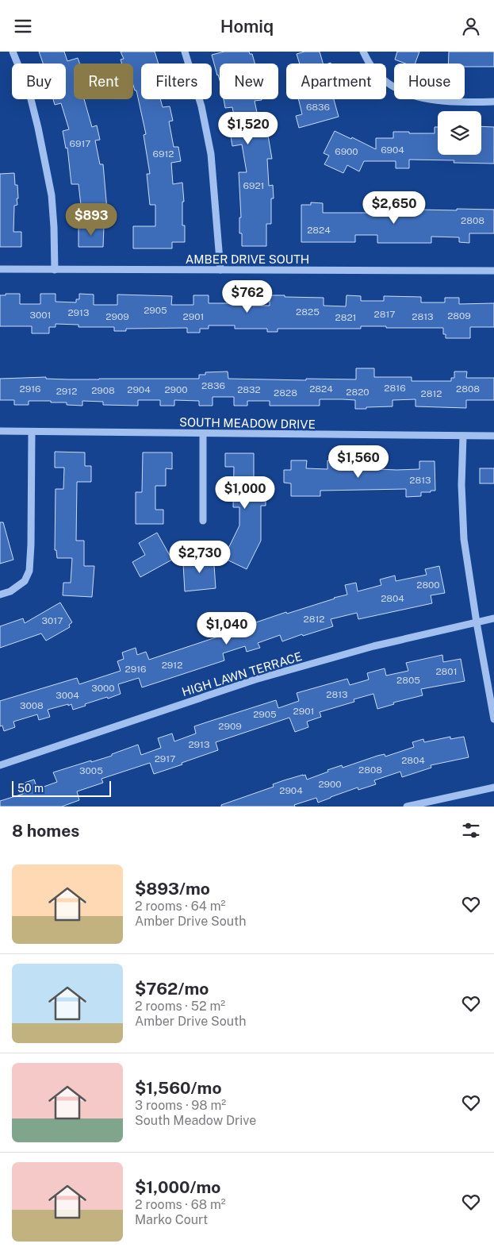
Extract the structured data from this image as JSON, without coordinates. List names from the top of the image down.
{
  "streets": {
    "street": ["AMBER DRIVE SOUTH", "SOUTH MEADOW DRIVE", "HIGH LAWN TERRACE"]
  },
  "house_numbers": [
    "6836",
    "6917",
    "6904",
    "6900",
    "6912",
    "6921",
    "2808",
    "2824",
    "2905",
    "2825",
    "2913",
    "2817",
    "3001",
    "2809",
    "2909",
    "2901",
    "2813",
    "2821",
    "2836",
    "2816",
    "2916",
    "2824",
    "2808",
    "2904",
    "2900",
    "2832",
    "2908",
    "2912",
    "2820",
    "2828",
    "2812",
    "2813",
    "2800",
    "2804",
    "2812",
    "3017",
    "2912",
    "2916",
    "2801",
    "2805",
    "3000",
    "2813",
    "3004",
    "3008",
    "2901",
    "2905",
    "2909",
    "2913",
    "2917",
    "2804",
    "2808",
    "3005",
    "2900",
    "2904"
  ],
  "scale_bar": "50 m",
  "page": {
    "header": "Homiq",
    "chip": [
      "Buy",
      "Rent",
      "Filters",
      "New",
      "Apartment",
      "House"
    ],
    "price": [
      "$1,520",
      "$2,650",
      "$893",
      "$762",
      "$1,560",
      "$1,000",
      "$2,730",
      "$1,040"
    ],
    "scale": "50 m",
    "heading": "8 homes",
    "list": [
      {
        "name": "$893/mo",
        "note": "2 rooms · 64 m² · Amber Drive South"
      },
      {
        "name": "$762/mo",
        "note": "2 rooms · 52 m² · Amber Drive South"
      },
      {
        "name": "$1,560/mo",
        "note": "3 rooms · 98 m² · South Meadow Drive"
      },
      {
        "name": "$1,000/mo",
        "note": "2 rooms · 68 m² · Marko Court"
      }
    ]
  }
}
